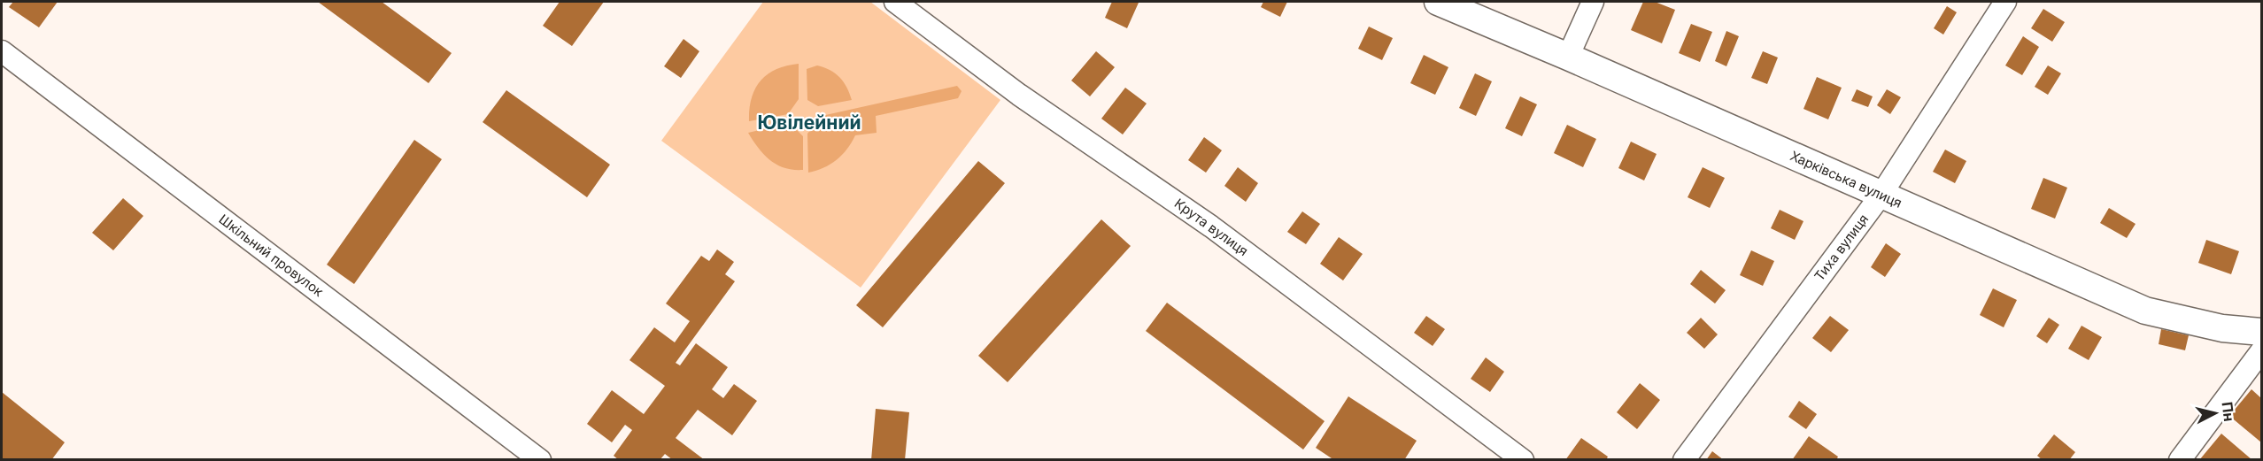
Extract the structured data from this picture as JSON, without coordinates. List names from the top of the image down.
{
  "streets": {
    "main road": ["Харківська вулиця"],
    "street": ["Крута вулиця", "Тиха вулиця", "Шкільний провулок"]
  },
  "crossings": [
    ["Харківська вулиця", "Тиха вулиця"]
  ],
  "districts": ["Ювілейний"],
  "north": "right"
}
